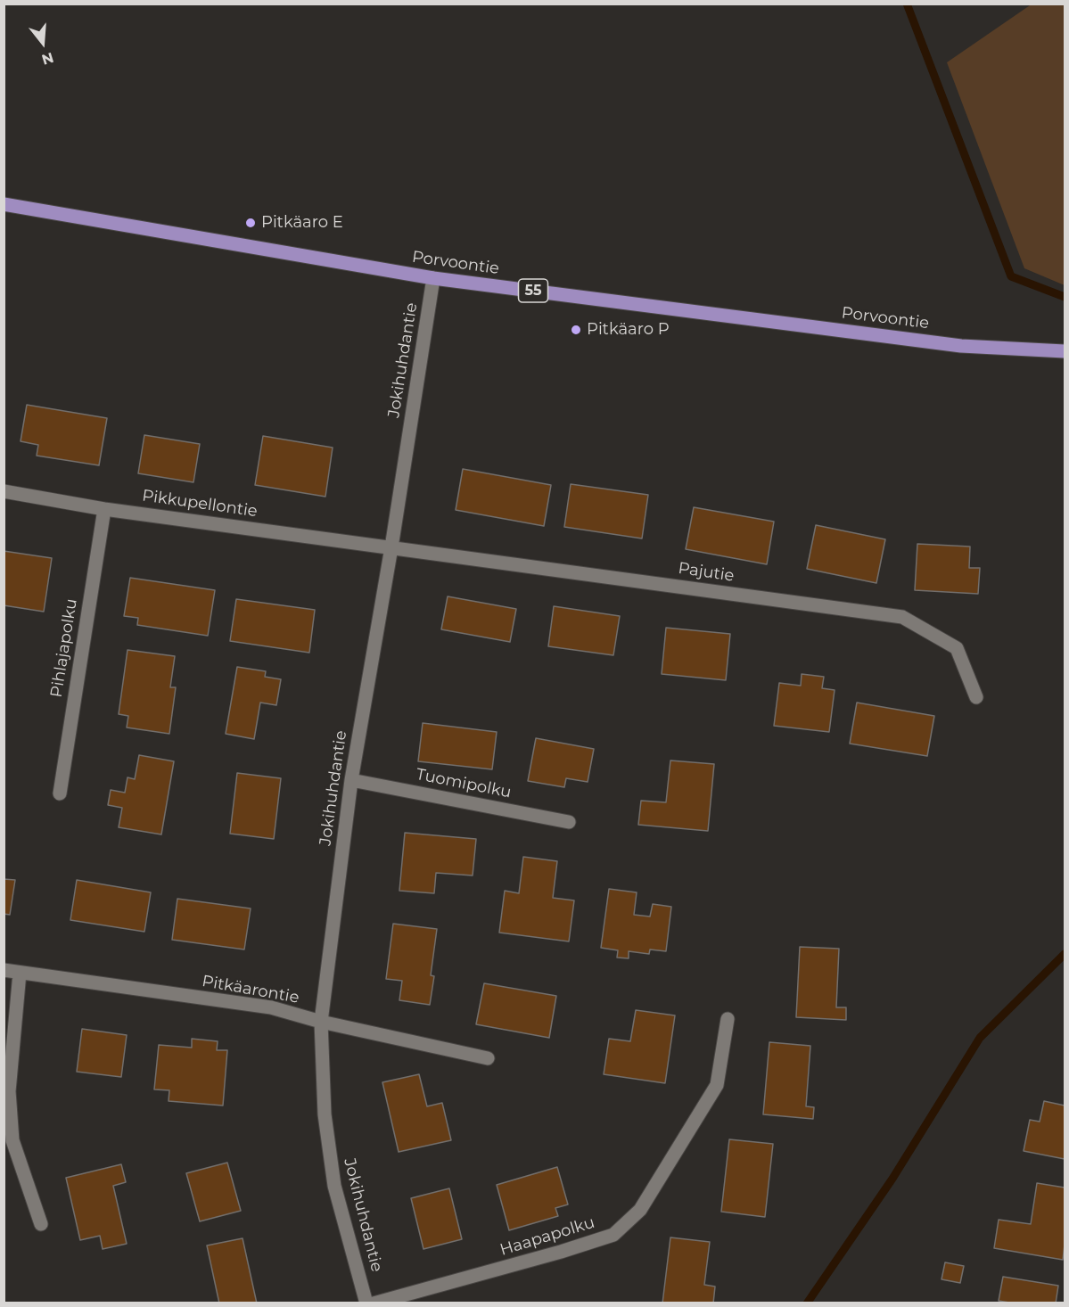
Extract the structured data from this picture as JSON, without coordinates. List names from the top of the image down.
{
  "streets": {
    "main road": ["Porvoontie", "55"],
    "street": [
      "Jokihuhdantie",
      "Pikkupellontie",
      "Pajutie",
      "Pihlajapolku",
      "Tuomipolku",
      "Pitkäarontie",
      "Haapapolku"
    ]
  },
  "crossings": [
    ["Porvoontie", "Jokihuhdantie"],
    ["Jokihuhdantie", "Pikkupellontie"],
    ["Jokihuhdantie", "Pajutie"],
    ["Jokihuhdantie", "Tuomipolku"],
    ["Jokihuhdantie", "Pitkäarontie"],
    ["Pikkupellontie", "Pajutie"],
    ["Pikkupellontie", "Pihlajapolku"]
  ],
  "places": ["Pitkäaro E", "Pitkäaro P"],
  "north": "bottom"
}
